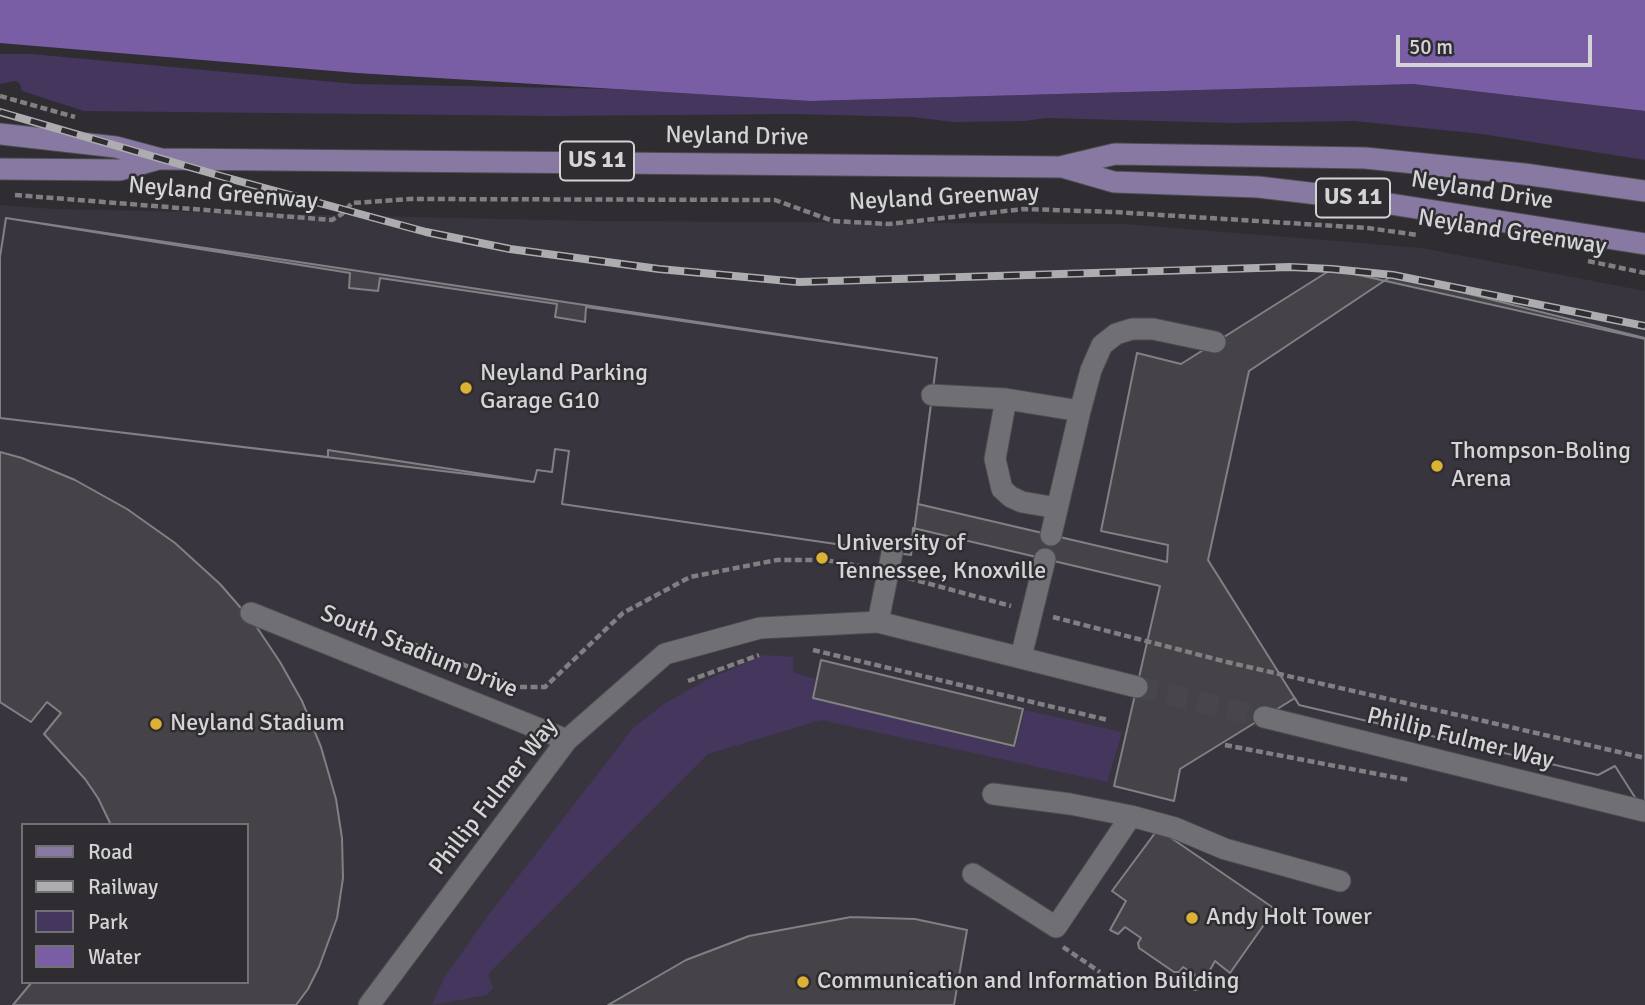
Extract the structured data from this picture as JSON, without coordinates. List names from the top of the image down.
{
  "streets": {
    "main road": ["Neyland Drive", "US 11"],
    "street": ["South Stadium Drive", "Phillip Fulmer Way"],
    "path": ["Neyland Greenway"]
  },
  "crossings": [
    ["South Stadium Drive", "Phillip Fulmer Way"]
  ],
  "places": [
    "Neyland Parking Garage G10",
    "Thompson-Boling Arena",
    "University of Tennessee, Knoxville",
    "Neyland Stadium",
    "Andy Holt Tower",
    "Communication and Information Building"
  ],
  "legend": [
    "Road",
    "Railway",
    "Park",
    "Water"
  ],
  "scale_bar": "50 m"
}
